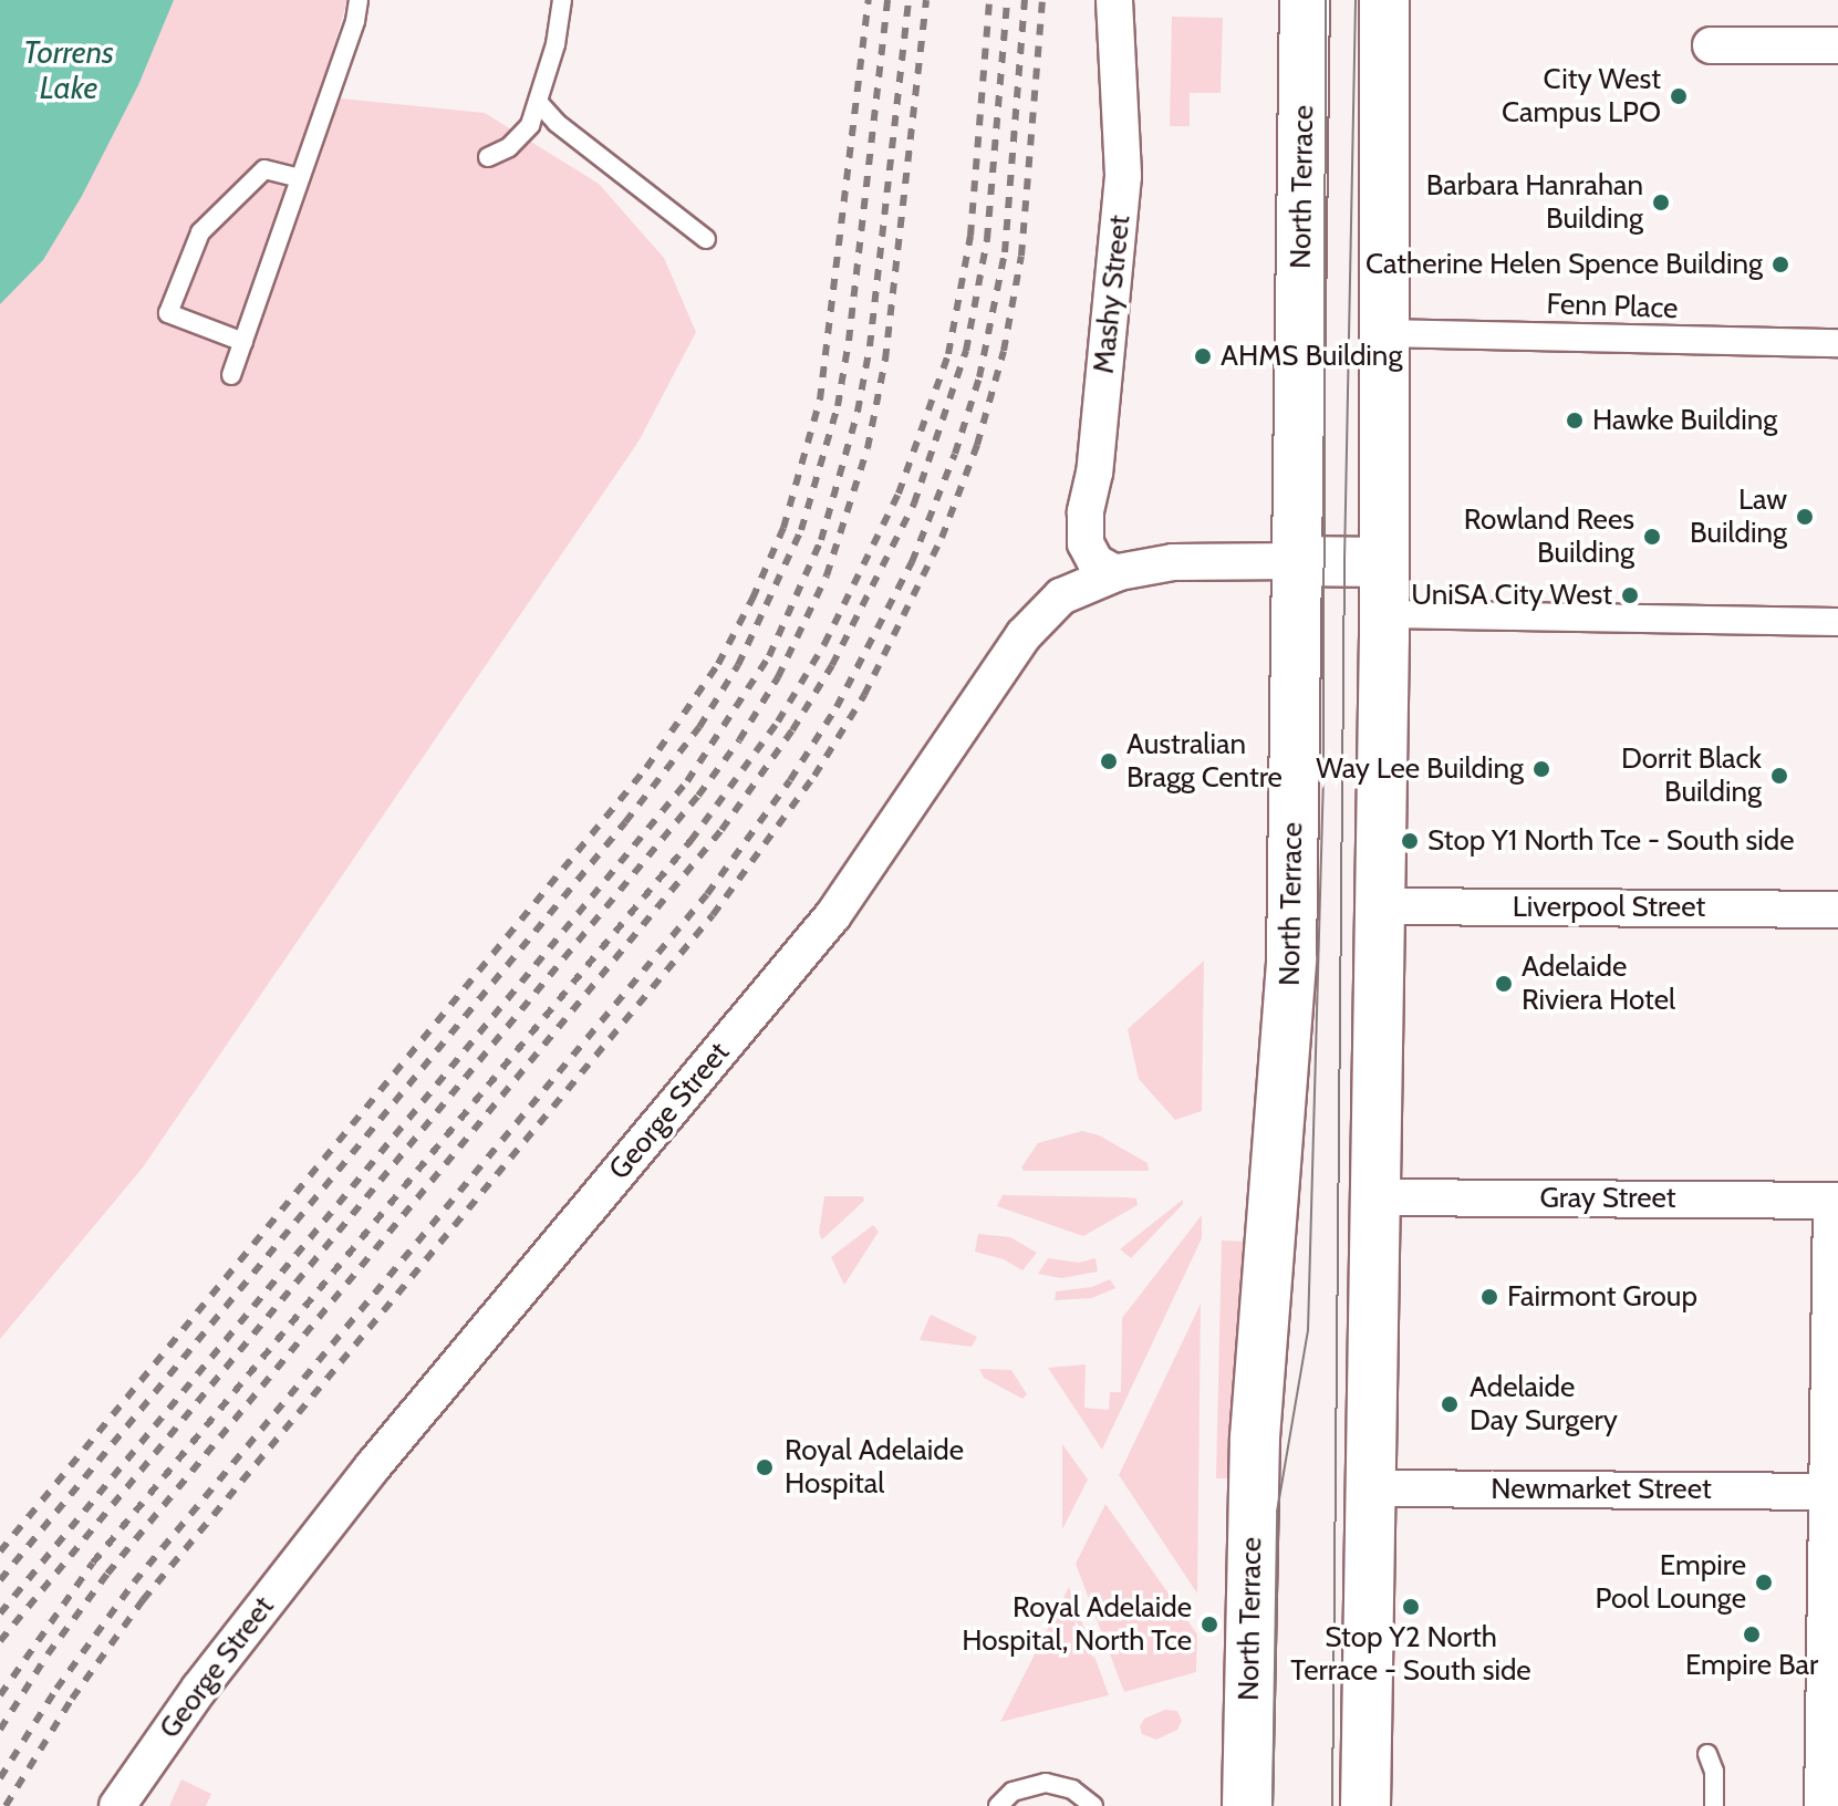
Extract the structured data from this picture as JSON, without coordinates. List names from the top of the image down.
{
  "streets": {
    "main road": ["North Terrace"],
    "street": [
      "Mashy Street",
      "Fenn Place",
      "Liverpool Street",
      "George Street",
      "Gray Street",
      "Newmarket Street"
    ]
  },
  "crossings": [
    ["North Terrace", "George Street"],
    ["Mashy Street", "George Street"]
  ],
  "water": ["Torrens Lake"],
  "places": [
    "City West Campus LPO",
    "Barbara Hanrahan Building",
    "Catherine Helen Spence Building",
    "AHMS Building",
    "Hawke Building",
    "Law Building",
    "Rowland Rees Building",
    "UniSA City West",
    "Australian Bragg Centre",
    "Way Lee Building",
    "Dorrit Black Building",
    "Stop Y1 North Tce - South side",
    "Adelaide Riviera Hotel",
    "Fairmont Group",
    "Adelaide Day Surgery",
    "Royal Adelaide Hospital",
    "Empire Pool Lounge",
    "Stop Y2 North Terrace - South side",
    "Royal Adelaide Hospital, North Tce",
    "Empire Bar"
  ]
}
